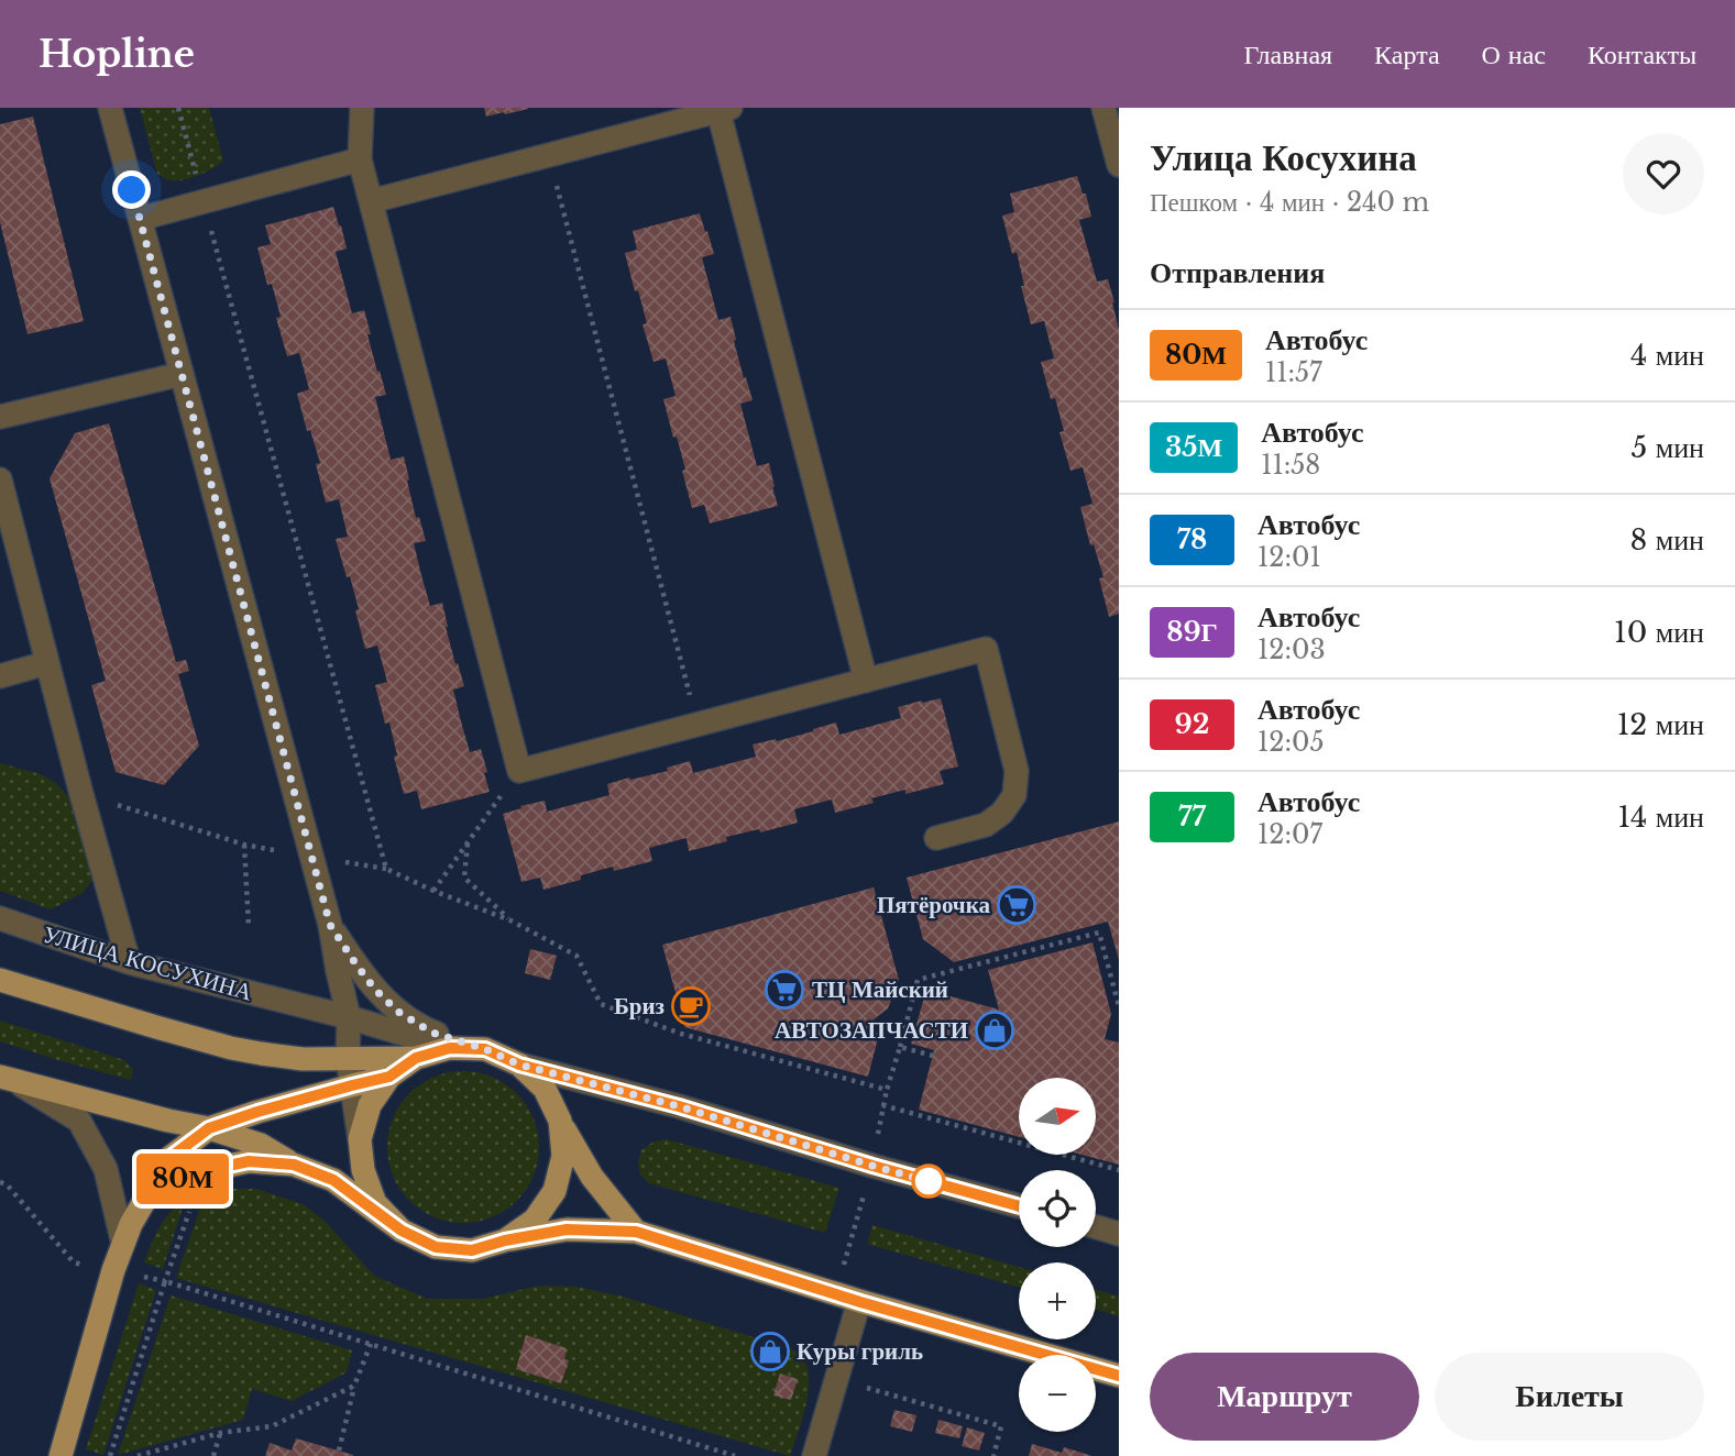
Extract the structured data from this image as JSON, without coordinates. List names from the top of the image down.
{
  "streets": {
    "street": ["УЛИЦА КОСУХИНА"]
  },
  "places": {
    "supermarket": ["Пятёрочка", "ТЦ Майский"],
    "cafe": ["Бриз"],
    "shop": ["АВТОЗАПЧАСТИ", "Куры гриль"]
  },
  "lines": ["bus line 80М"],
  "north": "right",
  "page": {
    "header": "Hopline",
    "nav": [
      "Главная",
      "Карта",
      "О нас",
      "Контакты"
    ],
    "on_map": "80М",
    "heading": [
      ["Улица Косухина", "Пешком · 4 мин · 240 m"],
      "Отправления"
    ],
    "list": [
      {
        "mark": "80М",
        "name": "Автобус",
        "note": "11:57",
        "value": "4 мин"
      },
      {
        "mark": "35М",
        "name": "Автобус",
        "note": "11:58",
        "value": "5 мин"
      },
      {
        "mark": "78",
        "name": "Автобус",
        "note": "12:01",
        "value": "8 мин"
      },
      {
        "mark": "89Г",
        "name": "Автобус",
        "note": "12:03",
        "value": "10 мин"
      },
      {
        "mark": "92",
        "name": "Автобус",
        "note": "12:05",
        "value": "12 мин"
      },
      {
        "mark": "77",
        "name": "Автобус",
        "note": "12:07",
        "value": "14 мин"
      }
    ],
    "map_buttons": ["+", "−"],
    "buttons": ["Маршрут", "Билеты"]
  }
}
